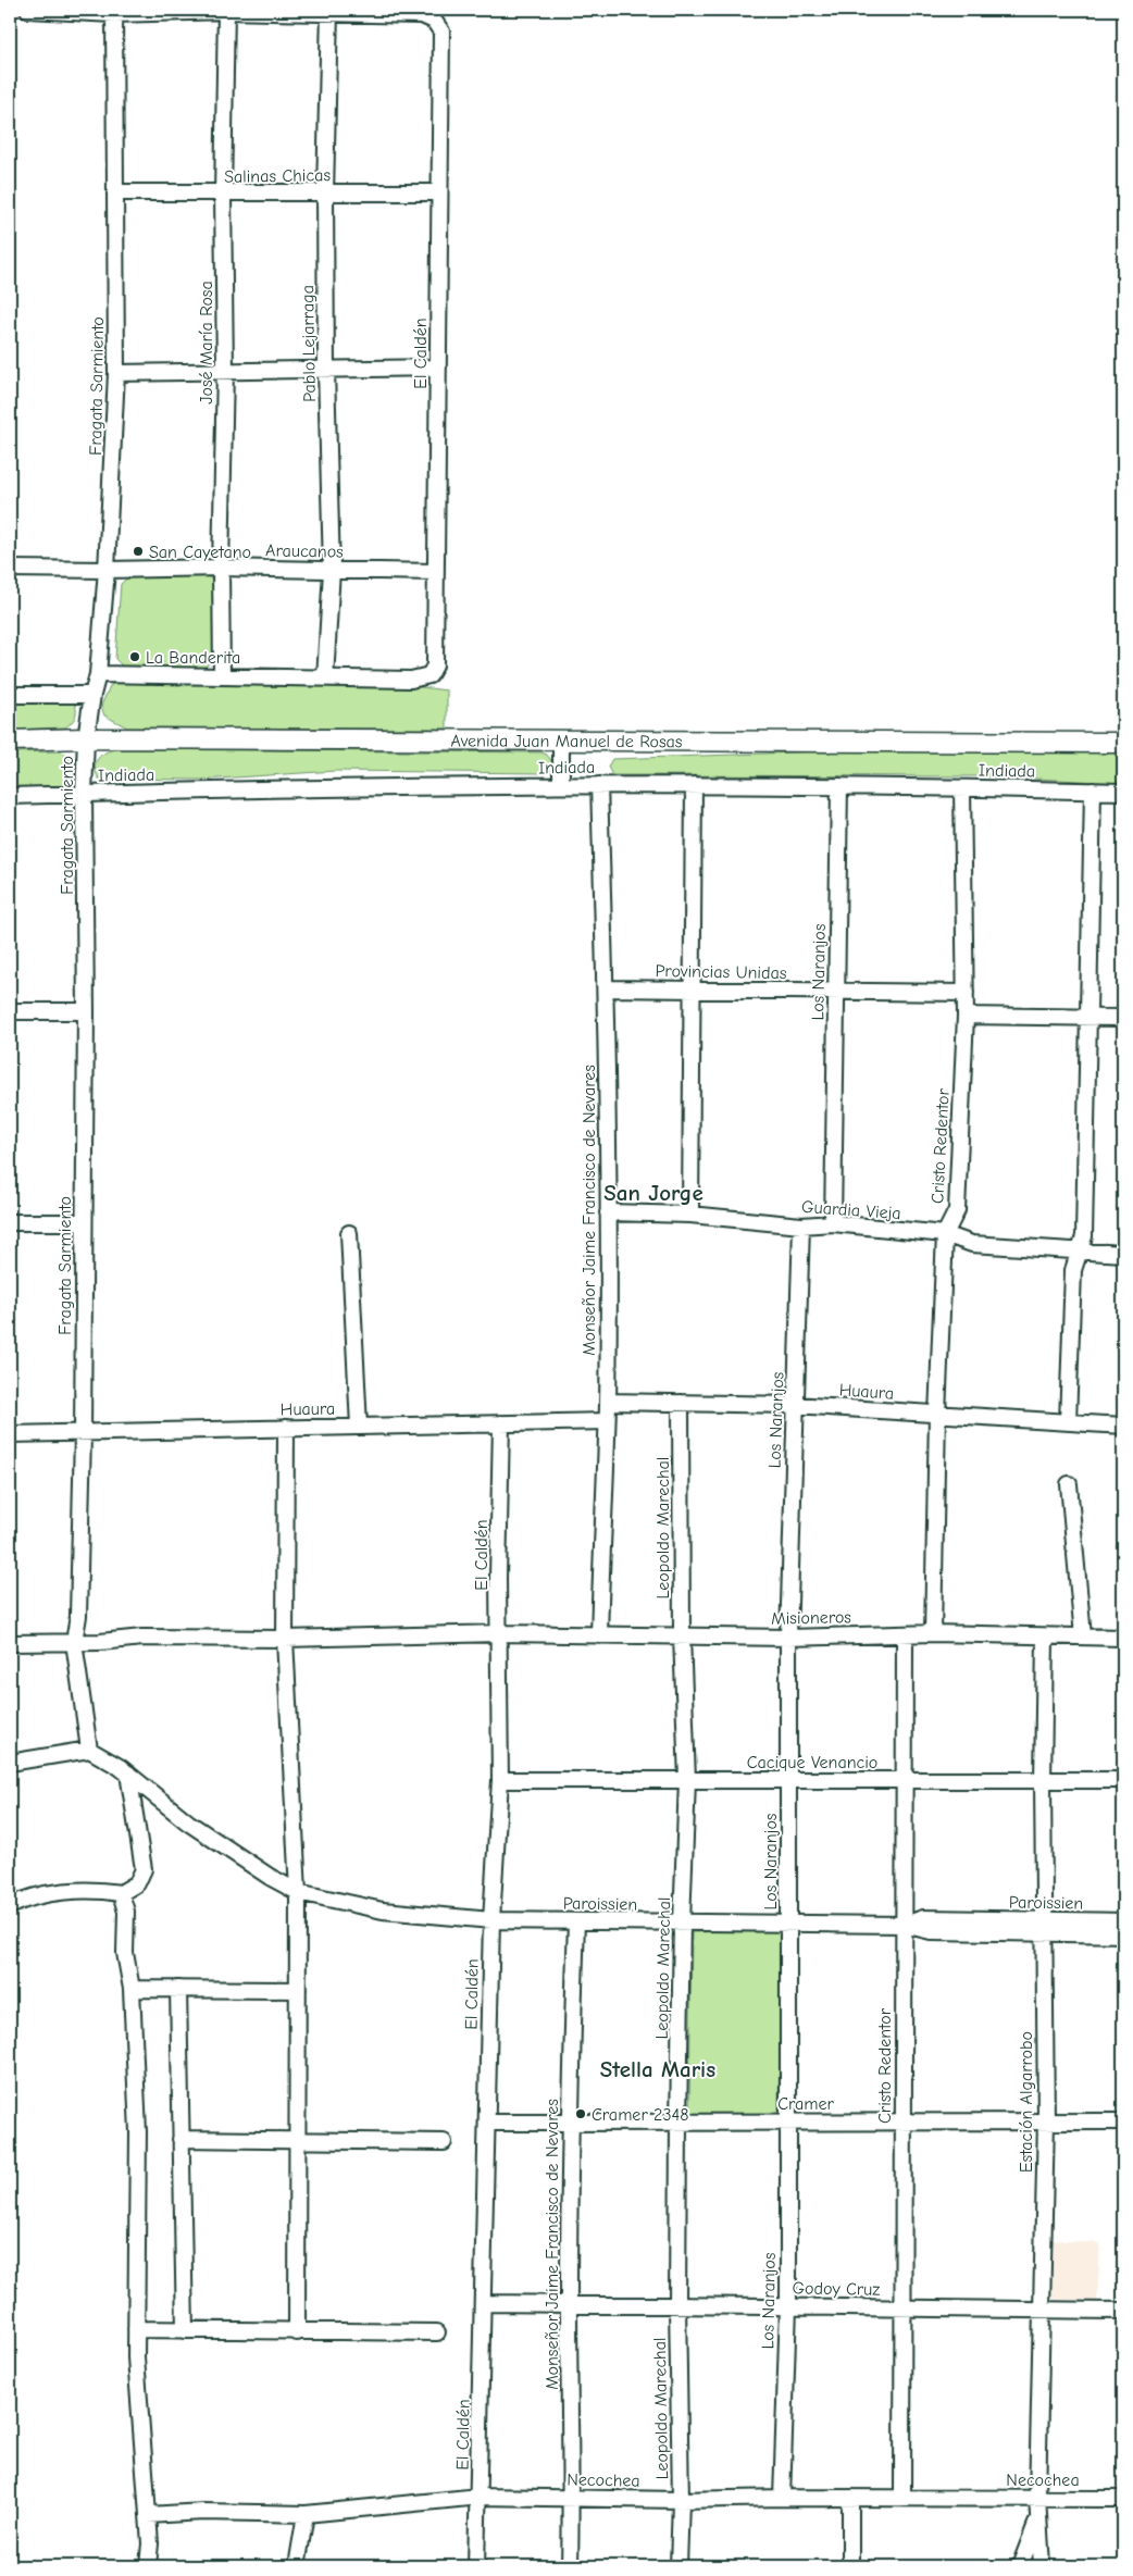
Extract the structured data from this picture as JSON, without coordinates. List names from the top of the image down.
{
  "streets": {
    "main road": ["Avenida Juan Manuel de Rosas"],
    "street": [
      "Salinas Chicas",
      "José María Rosa",
      "Pablo Lejarraga",
      "El Caldén",
      "Fragata Sarmiento",
      "Araucanos",
      "Indiada",
      "Provincias Unidas",
      "Los Naranjos",
      "Cristo Redentor",
      "Guardia Vieja",
      "Monseñor Jaime Francisco de Nevares",
      "Huaura",
      "Leopoldo Marechal",
      "Misioneros",
      "Cacique Venancio",
      "Paroissien",
      "Estación Algarrobo",
      "Cramer",
      "Godoy Cruz",
      "Necochea"
    ]
  },
  "crossings": [
    ["Salinas Chicas", "José María Rosa"],
    ["Salinas Chicas", "Pablo Lejarraga"],
    ["Salinas Chicas", "El Caldén"],
    ["Salinas Chicas", "Fragata Sarmiento"],
    ["José María Rosa", "Araucanos"],
    ["Pablo Lejarraga", "El Caldén"],
    ["Pablo Lejarraga", "Araucanos"],
    ["El Caldén", "Araucanos"],
    ["El Caldén", "Huaura"],
    ["El Caldén", "Misioneros"],
    ["El Caldén", "Cacique Venancio"],
    ["El Caldén", "Paroissien"],
    ["El Caldén", "Cramer"],
    ["El Caldén", "Godoy Cruz"],
    ["El Caldén", "Necochea"],
    ["Fragata Sarmiento", "Araucanos"],
    ["Fragata Sarmiento", "Avenida Juan Manuel de Rosas"],
    ["Fragata Sarmiento", "Indiada"],
    ["Fragata Sarmiento", "Huaura"],
    ["Fragata Sarmiento", "Misioneros"],
    ["Fragata Sarmiento", "Paroissien"],
    ["Indiada", "Los Naranjos"],
    ["Indiada", "Cristo Redentor"],
    ["Indiada", "Monseñor Jaime Francisco de Nevares"],
    ["Provincias Unidas", "Los Naranjos"],
    ["Provincias Unidas", "Cristo Redentor"],
    ["Provincias Unidas", "Monseñor Jaime Francisco de Nevares"],
    ["Los Naranjos", "Guardia Vieja"],
    ["Los Naranjos", "Huaura"],
    ["Los Naranjos", "Misioneros"],
    ["Los Naranjos", "Cacique Venancio"],
    ["Los Naranjos", "Paroissien"],
    ["Los Naranjos", "Cramer"],
    ["Los Naranjos", "Godoy Cruz"],
    ["Los Naranjos", "Necochea"],
    ["Cristo Redentor", "Guardia Vieja"],
    ["Cristo Redentor", "Huaura"],
    ["Cristo Redentor", "Misioneros"],
    ["Cristo Redentor", "Cacique Venancio"],
    ["Cristo Redentor", "Paroissien"],
    ["Cristo Redentor", "Cramer"],
    ["Cristo Redentor", "Godoy Cruz"],
    ["Cristo Redentor", "Necochea"],
    ["Guardia Vieja", "Monseñor Jaime Francisco de Nevares"],
    ["Monseñor Jaime Francisco de Nevares", "Huaura"],
    ["Monseñor Jaime Francisco de Nevares", "Misioneros"],
    ["Monseñor Jaime Francisco de Nevares", "Paroissien"],
    ["Monseñor Jaime Francisco de Nevares", "Cramer"],
    ["Monseñor Jaime Francisco de Nevares", "Godoy Cruz"],
    ["Monseñor Jaime Francisco de Nevares", "Necochea"],
    ["Huaura", "Leopoldo Marechal"],
    ["Leopoldo Marechal", "Misioneros"],
    ["Leopoldo Marechal", "Cacique Venancio"],
    ["Leopoldo Marechal", "Paroissien"],
    ["Leopoldo Marechal", "Cramer"],
    ["Leopoldo Marechal", "Godoy Cruz"],
    ["Leopoldo Marechal", "Necochea"],
    ["Misioneros", "Estación Algarrobo"],
    ["Cacique Venancio", "Estación Algarrobo"],
    ["Paroissien", "Estación Algarrobo"],
    ["Estación Algarrobo", "Cramer"],
    ["Estación Algarrobo", "Godoy Cruz"],
    ["Estación Algarrobo", "Necochea"]
  ],
  "districts": ["San Jorge", "Stella Maris"],
  "places": ["San Cayetano", "La Banderita", "Cramer 2348"]
}
